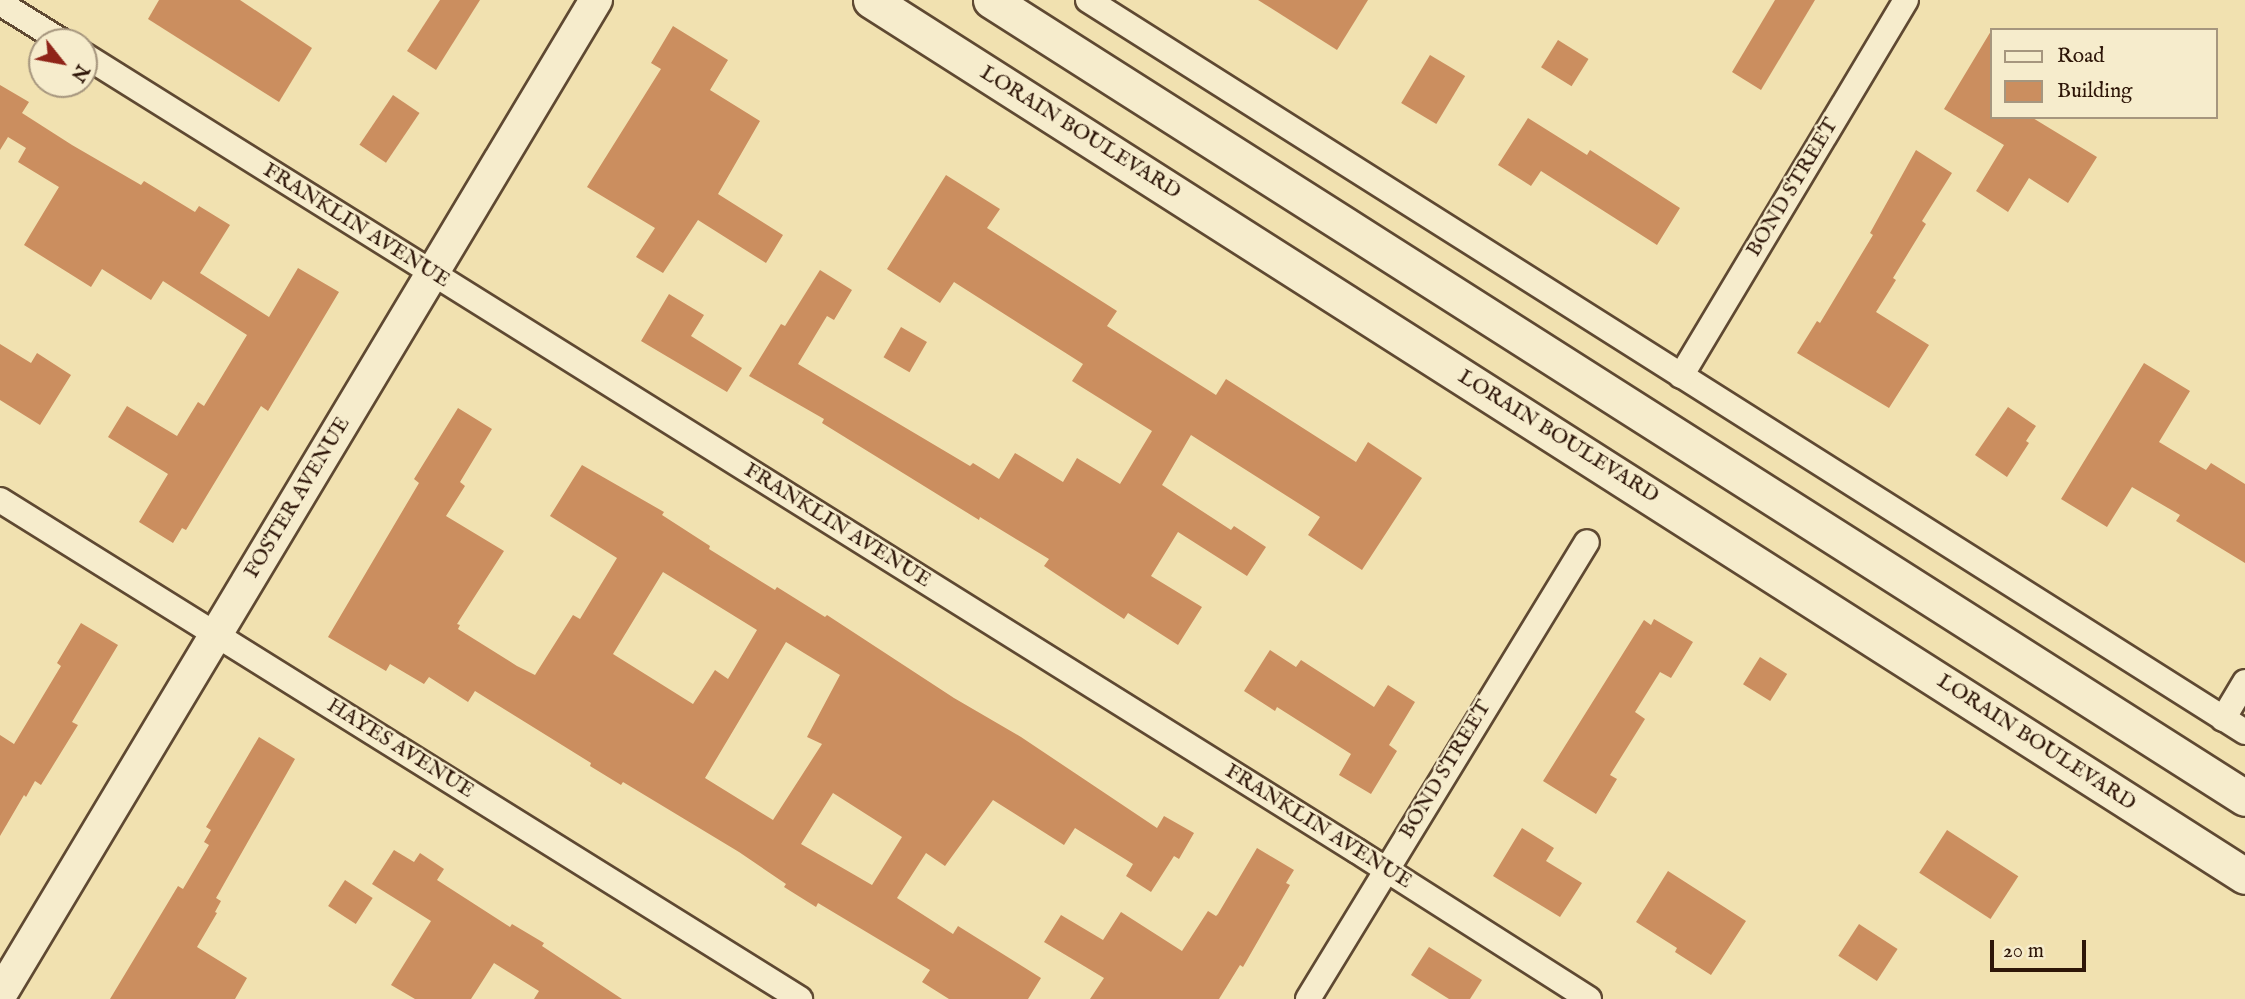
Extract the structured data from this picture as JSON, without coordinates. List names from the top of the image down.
{
  "streets": {
    "main road": ["LORAIN BOULEVARD"],
    "street": [
      "BOND STREET",
      "FRANKLIN AVENUE",
      "FOSTER AVENUE",
      "HAYES AVENUE"
    ]
  },
  "crossings": [
    ["BOND STREET", "FRANKLIN AVENUE"],
    ["FRANKLIN AVENUE", "FOSTER AVENUE"],
    ["FOSTER AVENUE", "HAYES AVENUE"]
  ],
  "legend": ["Road", "Building"],
  "scale_bar": "20 m",
  "north": "bottom right"
}
